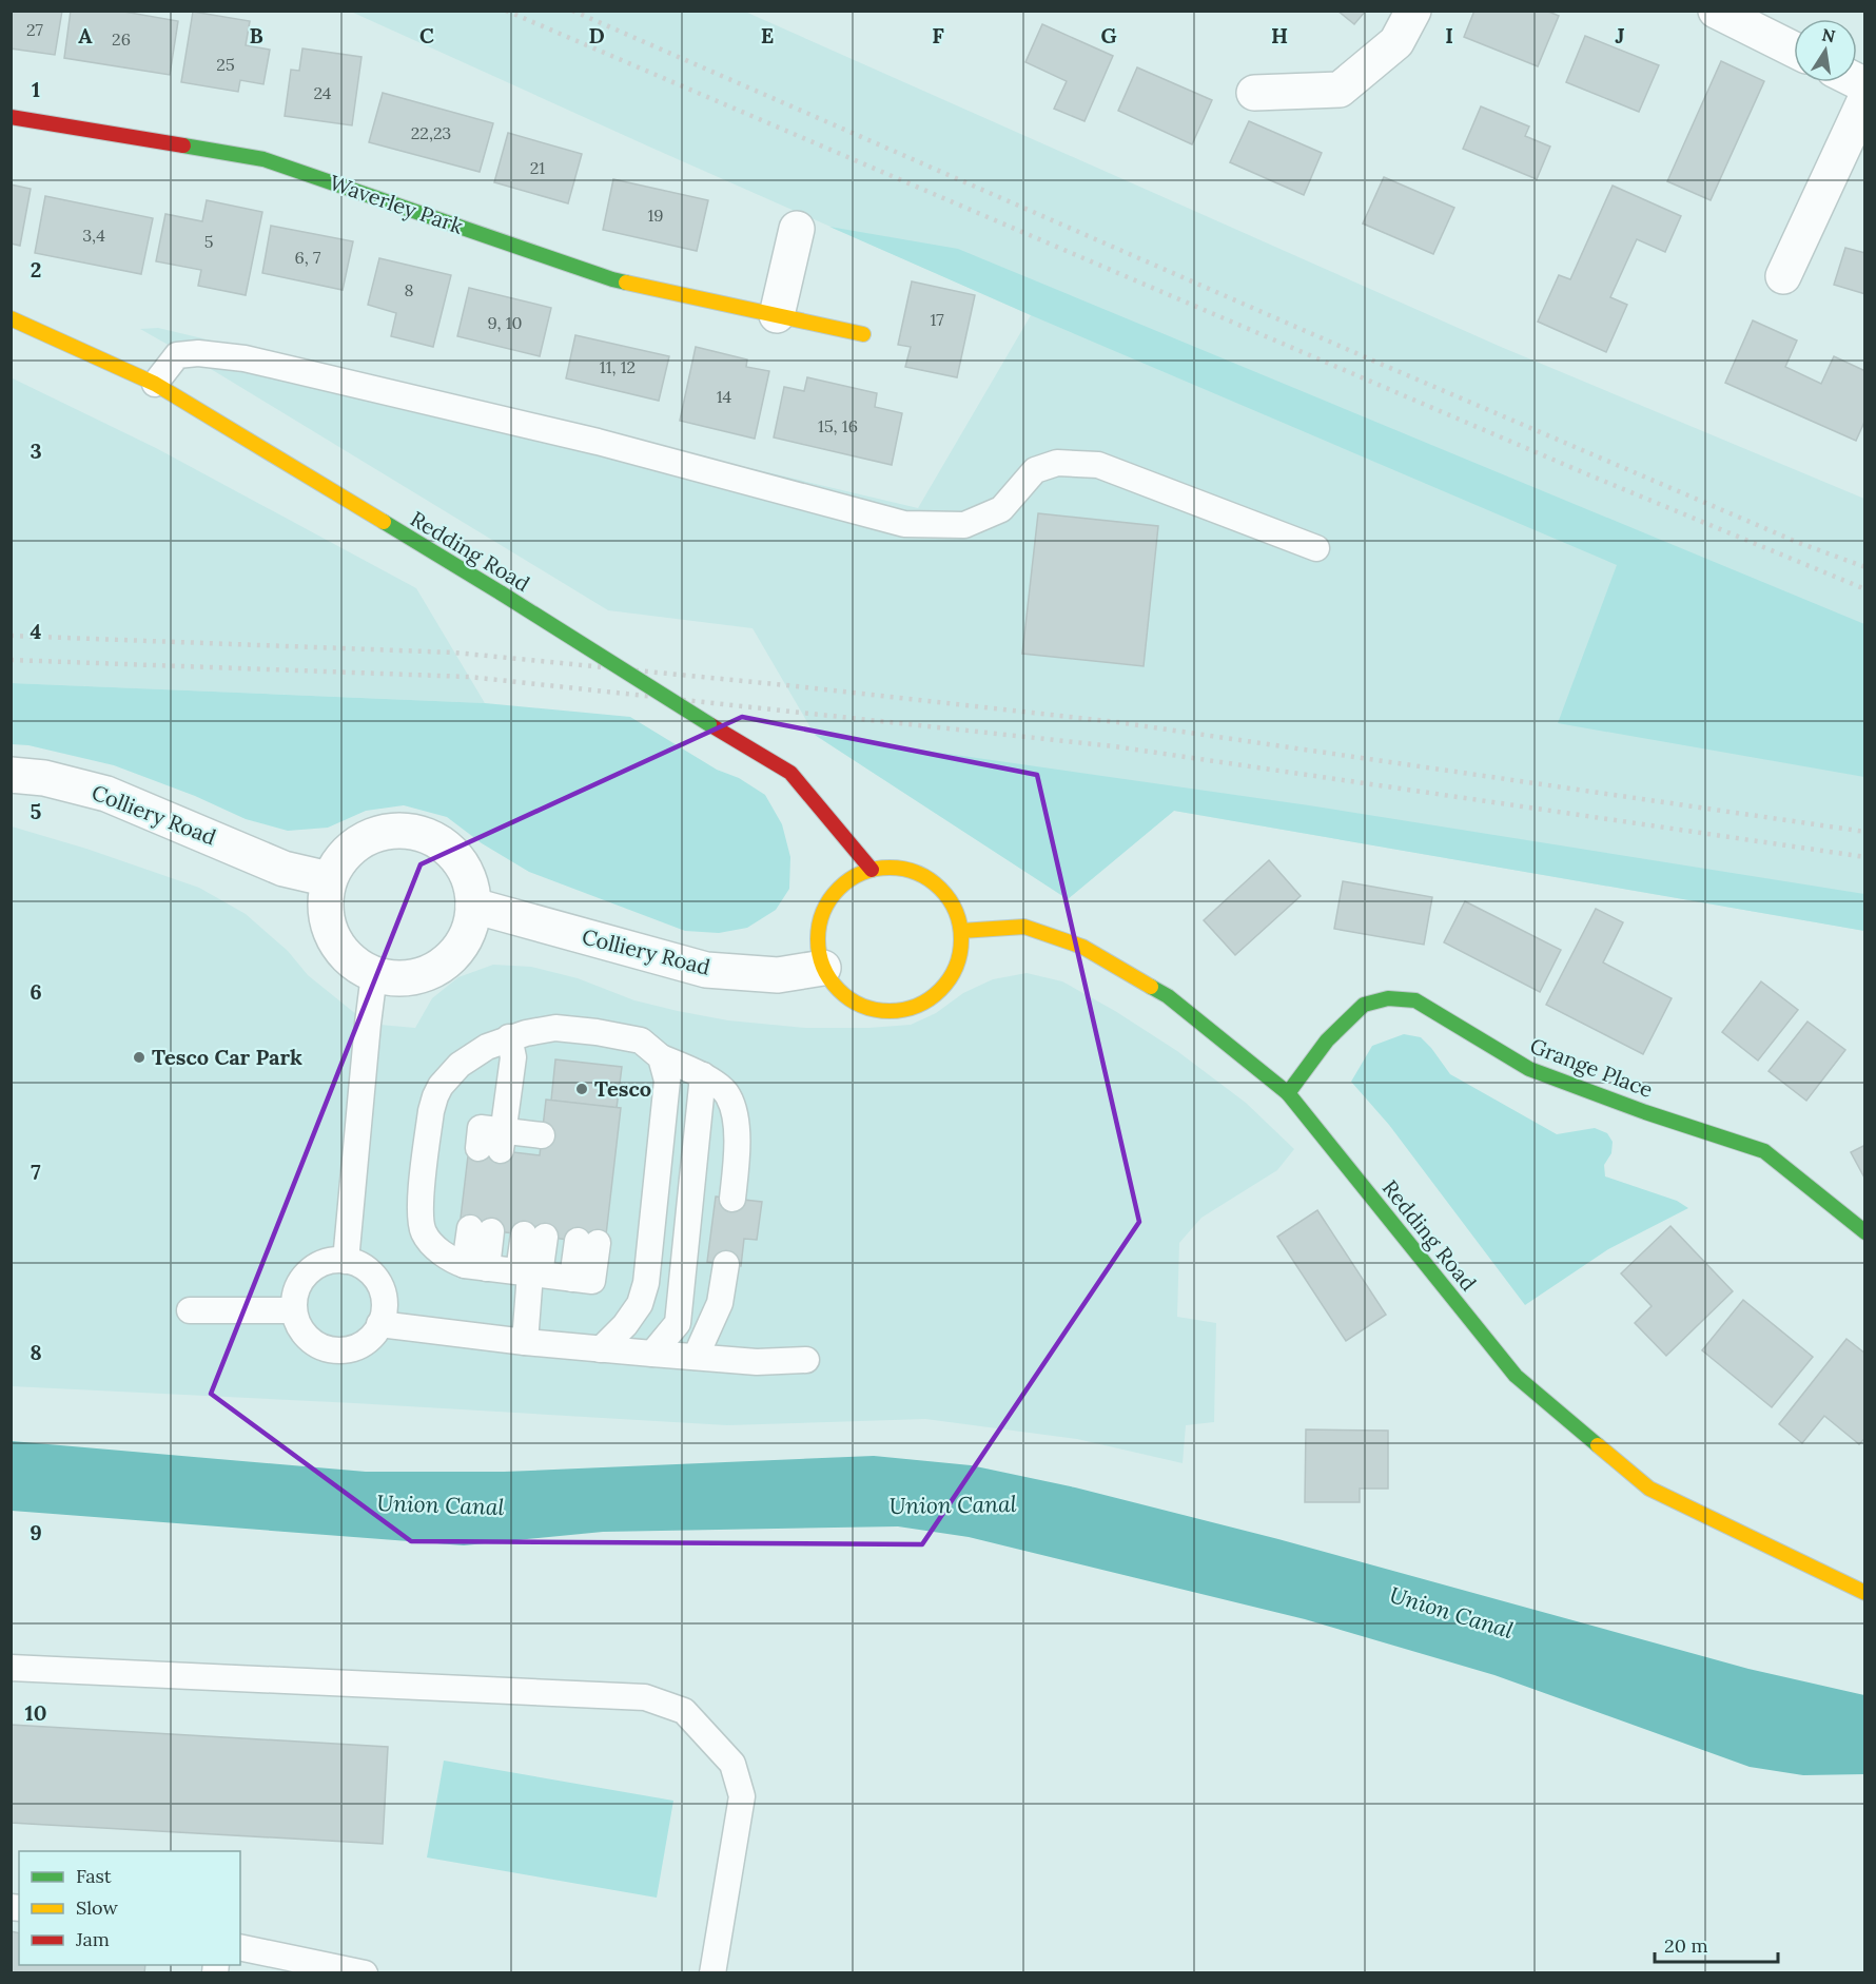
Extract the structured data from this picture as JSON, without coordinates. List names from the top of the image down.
{
  "streets": {
    "main road": ["Waverley Park", "Redding Road", "Grange Place"],
    "street": ["Colliery Road"]
  },
  "crossings": [
    ["Redding Road", "Colliery Road"],
    ["Redding Road", "Grange Place"]
  ],
  "water": ["Union Canal"],
  "places": ["Tesco Car Park", "Tesco"],
  "house_numbers": [
    "27",
    "26",
    "25",
    "24",
    "22,23",
    "21",
    "19",
    "3,4",
    "5",
    "6, 7",
    "8",
    "17",
    "9, 10",
    "11, 12",
    "14",
    "15, 16"
  ],
  "legend": ["Fast", "Slow", "Jam"],
  "scale_bar": "20 m",
  "north": "top",
  "grid": {
    "columns": [
      "A",
      "B",
      "C",
      "D",
      "E",
      "F",
      "G",
      "H",
      "I",
      "J"
    ],
    "rows": [
      "1",
      "2",
      "3",
      "4",
      "5",
      "6",
      "7",
      "8",
      "9",
      "10"
    ]
  }
}
